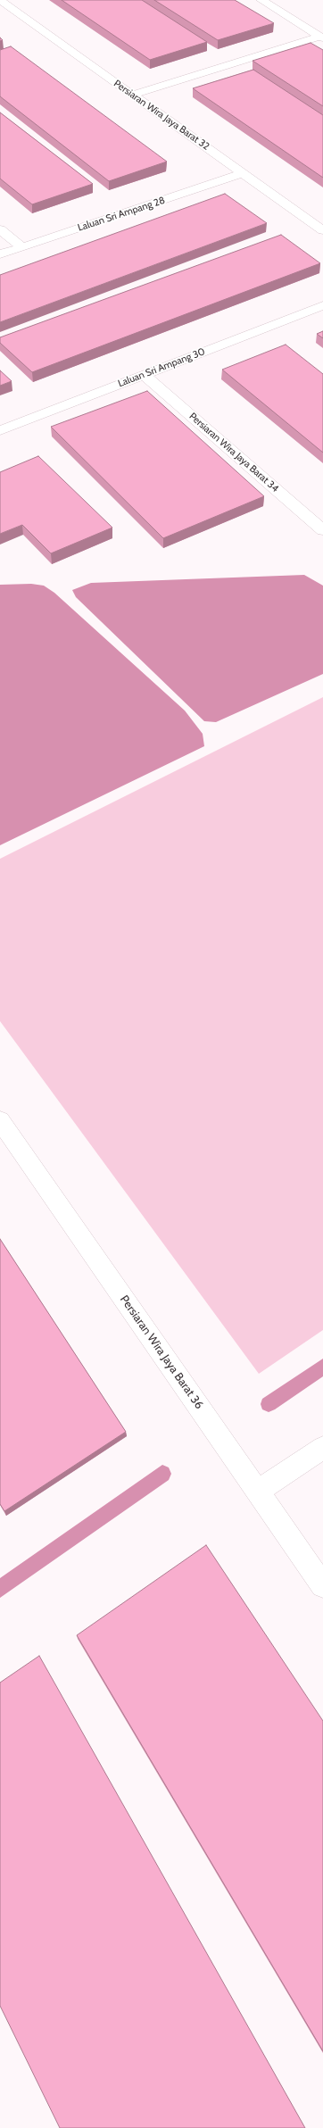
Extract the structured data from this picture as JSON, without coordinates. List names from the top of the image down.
{
  "streets": {
    "street": [
      "Persiaran Wira Jaya Barat 32",
      "Laluan Sri Ampang 28",
      "Laluan Sri Ampang 30",
      "Persiaran Wira Jaya Barat 34",
      "Persiaran Wira Jaya Barat 36"
    ]
  },
  "crossings": [
    ["Persiaran Wira Jaya Barat 32", "Laluan Sri Ampang 28"],
    ["Laluan Sri Ampang 30", "Persiaran Wira Jaya Barat 34"]
  ]
}
